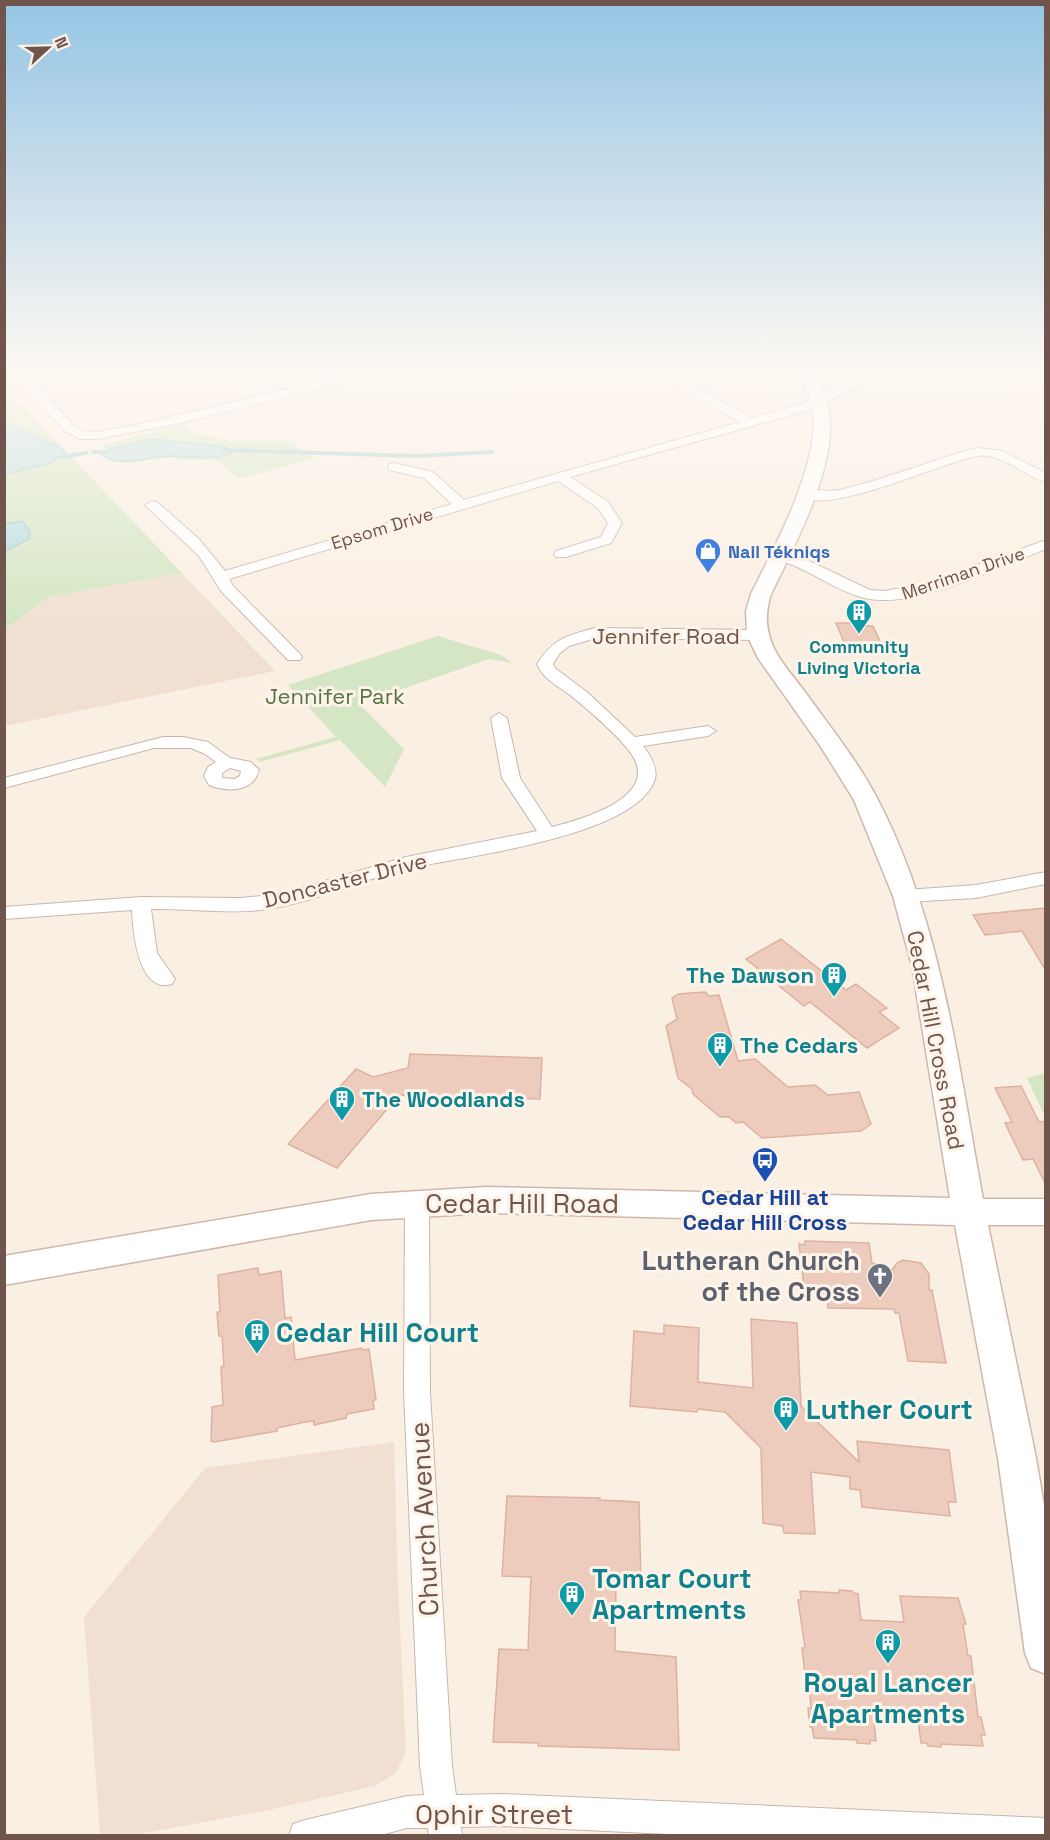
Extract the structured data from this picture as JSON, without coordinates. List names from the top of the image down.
{
  "streets": {
    "main road": ["Cedar Hill Cross Road", "Cedar Hill Road"],
    "street": [
      "Epsom Drive",
      "Merriman Drive",
      "Jennifer Road",
      "Doncaster Drive",
      "Church Avenue",
      "Ophir Street"
    ]
  },
  "crossings": [
    ["Merriman Drive", "Cedar Hill Cross Road"],
    ["Jennifer Road", "Doncaster Drive"],
    ["Jennifer Road", "Cedar Hill Cross Road"],
    ["Cedar Hill Cross Road", "Cedar Hill Road"],
    ["Cedar Hill Road", "Church Avenue"],
    ["Church Avenue", "Ophir Street"]
  ],
  "parks": ["Jennifer Park"],
  "places": {
    "shop": ["Nail Tékniqs"],
    "building": [
      "Community Living Victoria",
      "The Dawson",
      "The Cedars",
      "The Woodlands",
      "Cedar Hill Court",
      "Luther Court",
      "Tomar Court Apartments",
      "Royal Lancer Apartments"
    ],
    "bus stop": ["Cedar Hill at Cedar Hill Cross"],
    "church": ["Lutheran Church of the Cross"]
  },
  "north": "right"
}
